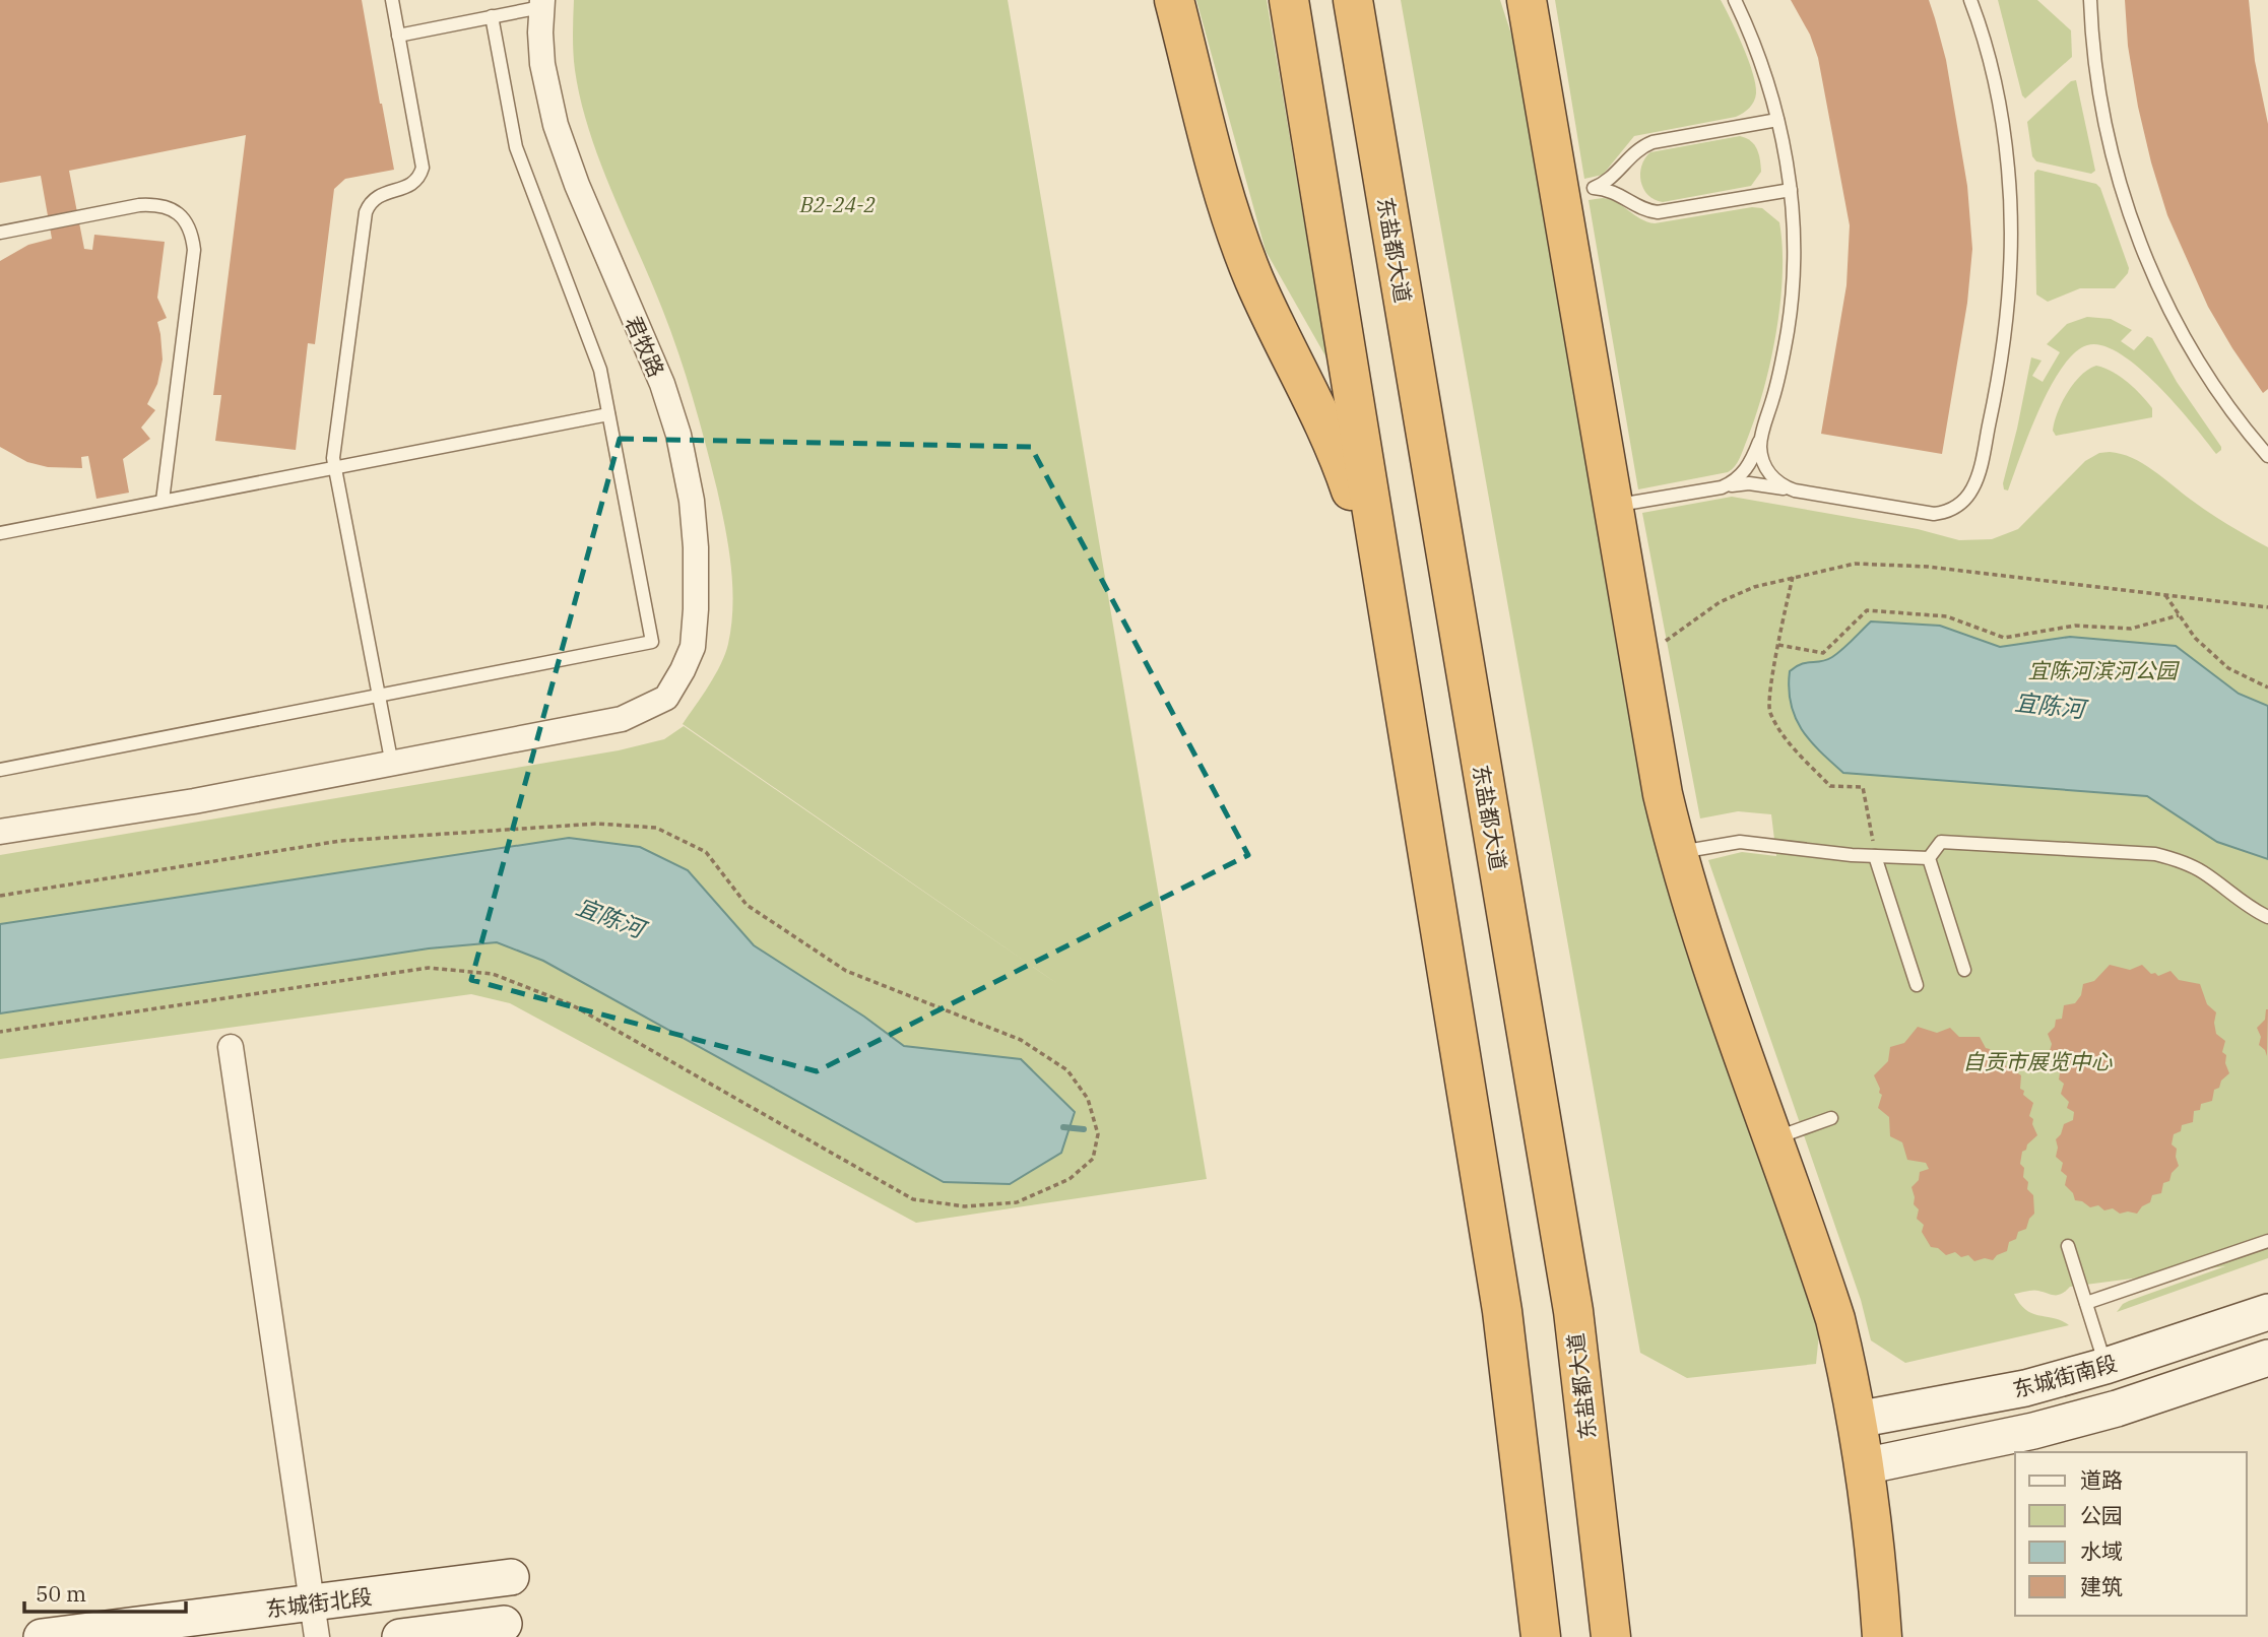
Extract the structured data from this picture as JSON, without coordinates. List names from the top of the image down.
{
  "streets": {
    "highway": ["东盐都大道"],
    "main road": ["东城街南段", "东城街北段"],
    "street": ["君牧路"]
  },
  "water": ["宜陈河"],
  "parks": ["B2-24-2", "宜陈河滨河公园", "自贡市展览中心"],
  "legend": [
    "道路",
    "公园",
    "水域",
    "建筑"
  ],
  "scale_bar": "50 m"
}
